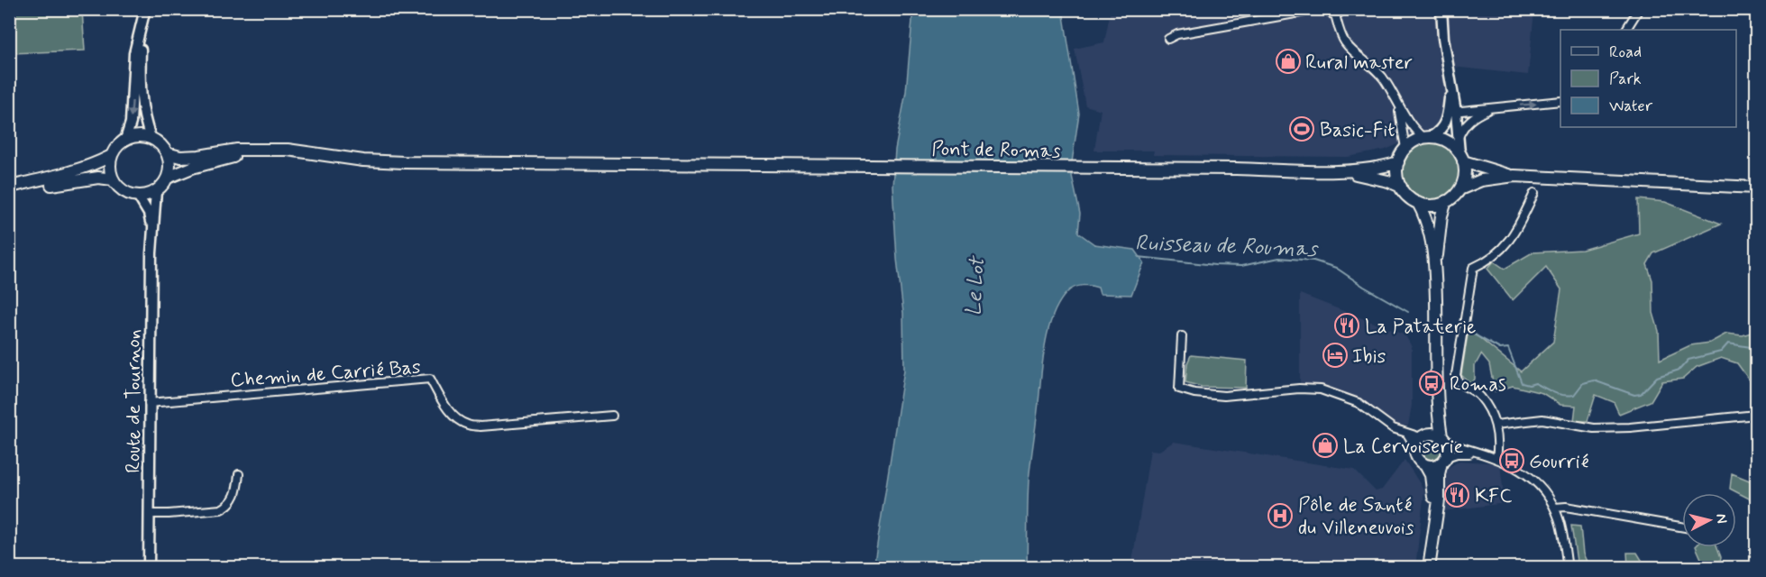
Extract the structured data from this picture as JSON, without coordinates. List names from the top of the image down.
{
  "streets": {
    "main road": ["Pont de Romas", "Route de Tournon"],
    "street": ["Chemin de Carrié Bas"]
  },
  "crossings": [
    ["Chemin de Carrié Bas", "Route de Tournon"]
  ],
  "water": ["Ruisseau de Roumas", "Le Lot"],
  "places": {
    "shop": ["Rural master", "La Cervoiserie"],
    "sports": ["Basic-Fit"],
    "restaurant": ["La Pataterie", "KFC"],
    "hotel": ["Ibis"],
    "bus stop": ["Romas", "Gourrié"],
    "hospital": ["Pôle de Santé du Villeneuvois"]
  },
  "legend": ["Road", "Park", "Water"],
  "north": "right"
}
